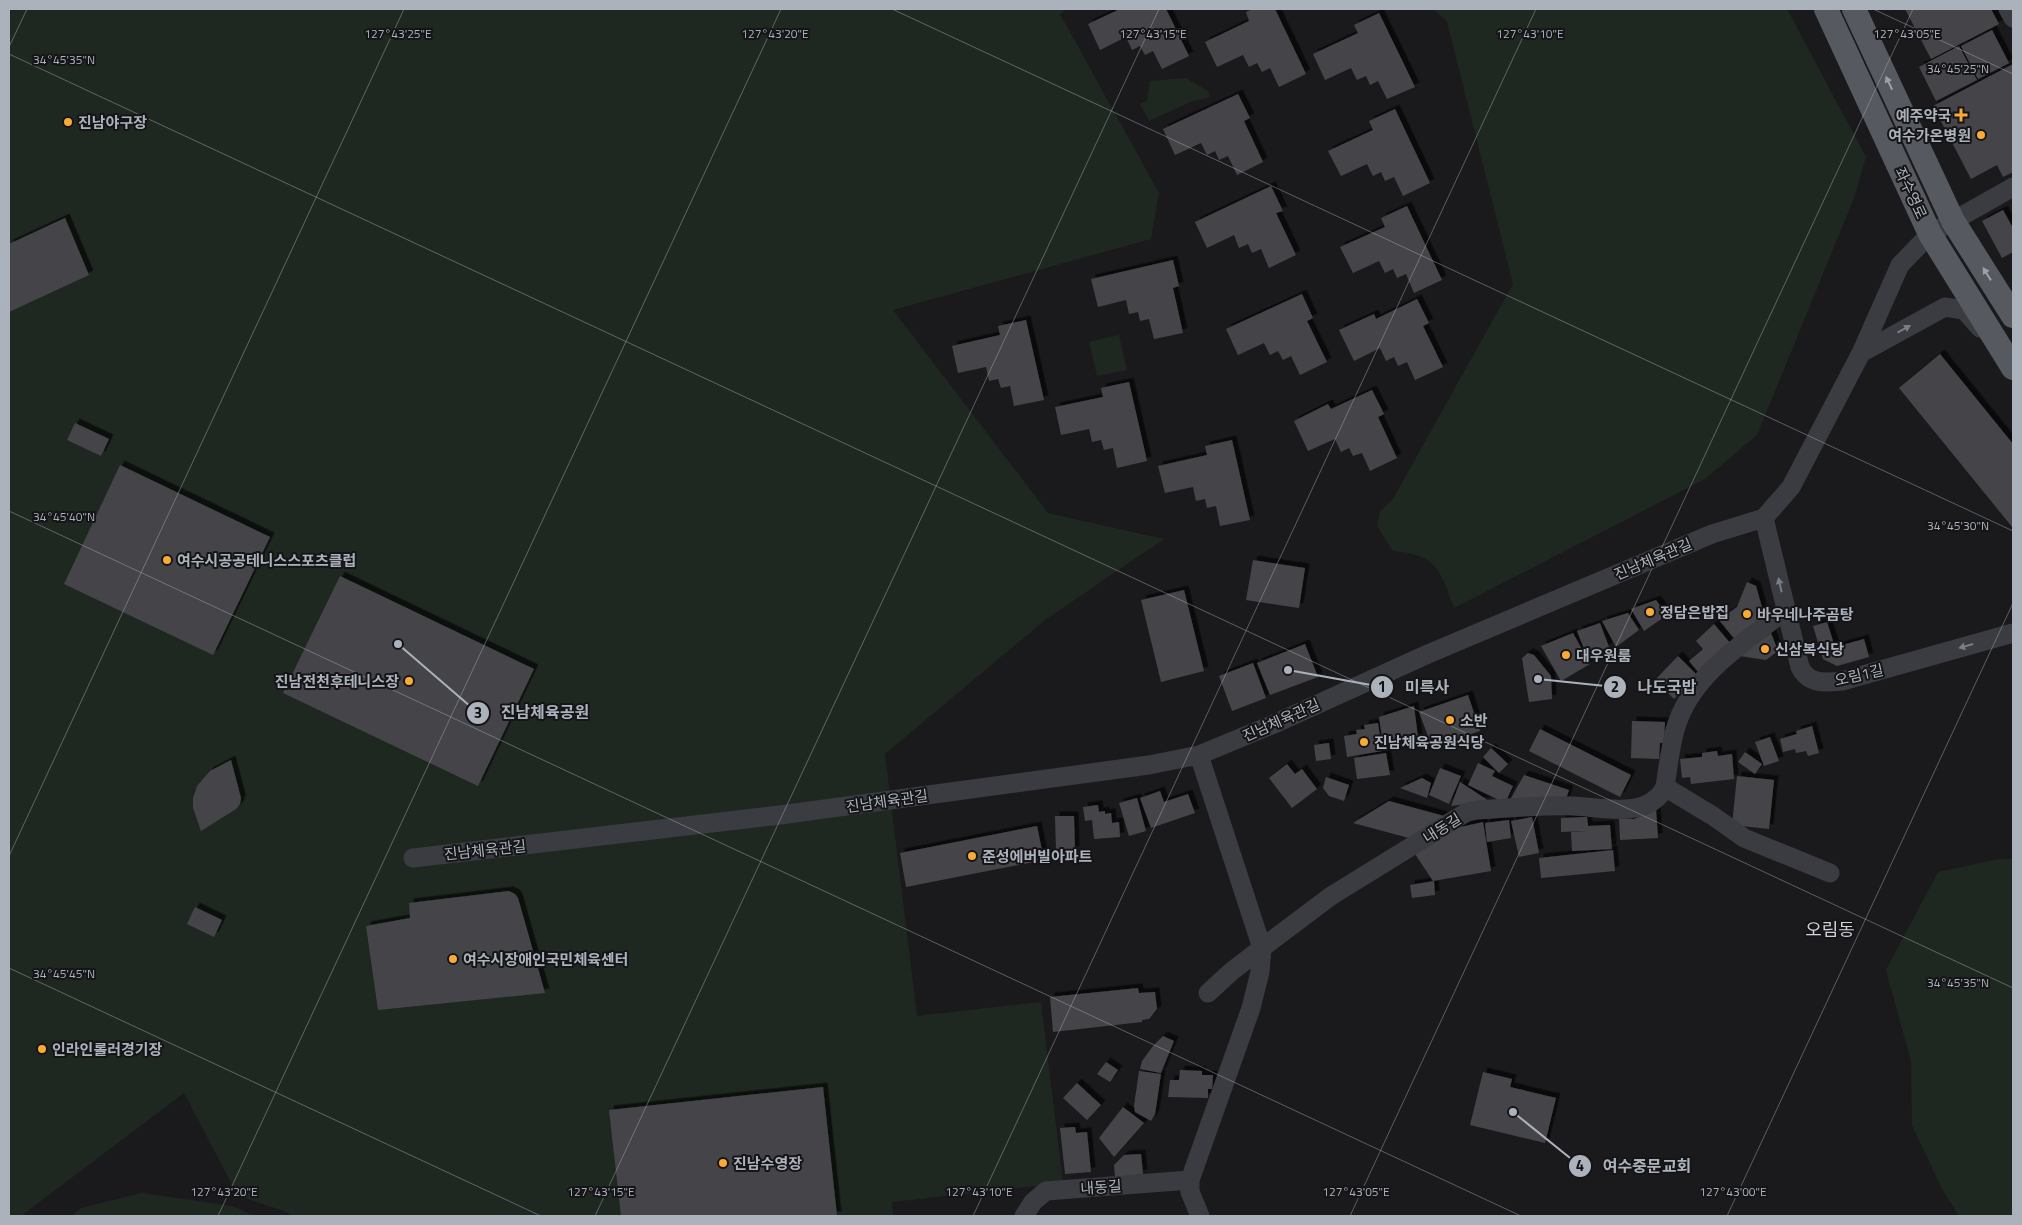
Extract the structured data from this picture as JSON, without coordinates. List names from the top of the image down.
{
  "streets": {
    "main road": ["좌수영로"],
    "street": ["진남체육관길", "오림1길", "내동길"]
  },
  "crossings": [
    ["진남체육관길", "오림1길"]
  ],
  "districts": ["오림동"],
  "places": {
    "health": ["예주약국"],
    "other": [
      "진남야구장",
      "여수가온병원",
      "여수시공공테니스스포츠클럽",
      "정담은밥집",
      "바우네나주곰탕",
      "진남체육공원",
      "신삼복식당",
      "대우원룸",
      "미륵사",
      "나도국밥",
      "진남전천후테니스장",
      "소반",
      "진남체육공원식당",
      "준성에버빌아파트",
      "여수시장애인국민체육센터",
      "인라인롤러경기장",
      "여수중문교회",
      "진남수영장"
    ]
  },
  "coordinates": [
    "127°43'25\"E",
    "127°43'20\"E",
    "127°43'15\"E",
    "127°43'10\"E",
    "127°43'05\"E",
    "34°45'35\"N",
    "34°45'25\"N",
    "34°45'40\"N",
    "34°45'30\"N",
    "34°45'45\"N",
    "127°43'00\"E"
  ]
}
